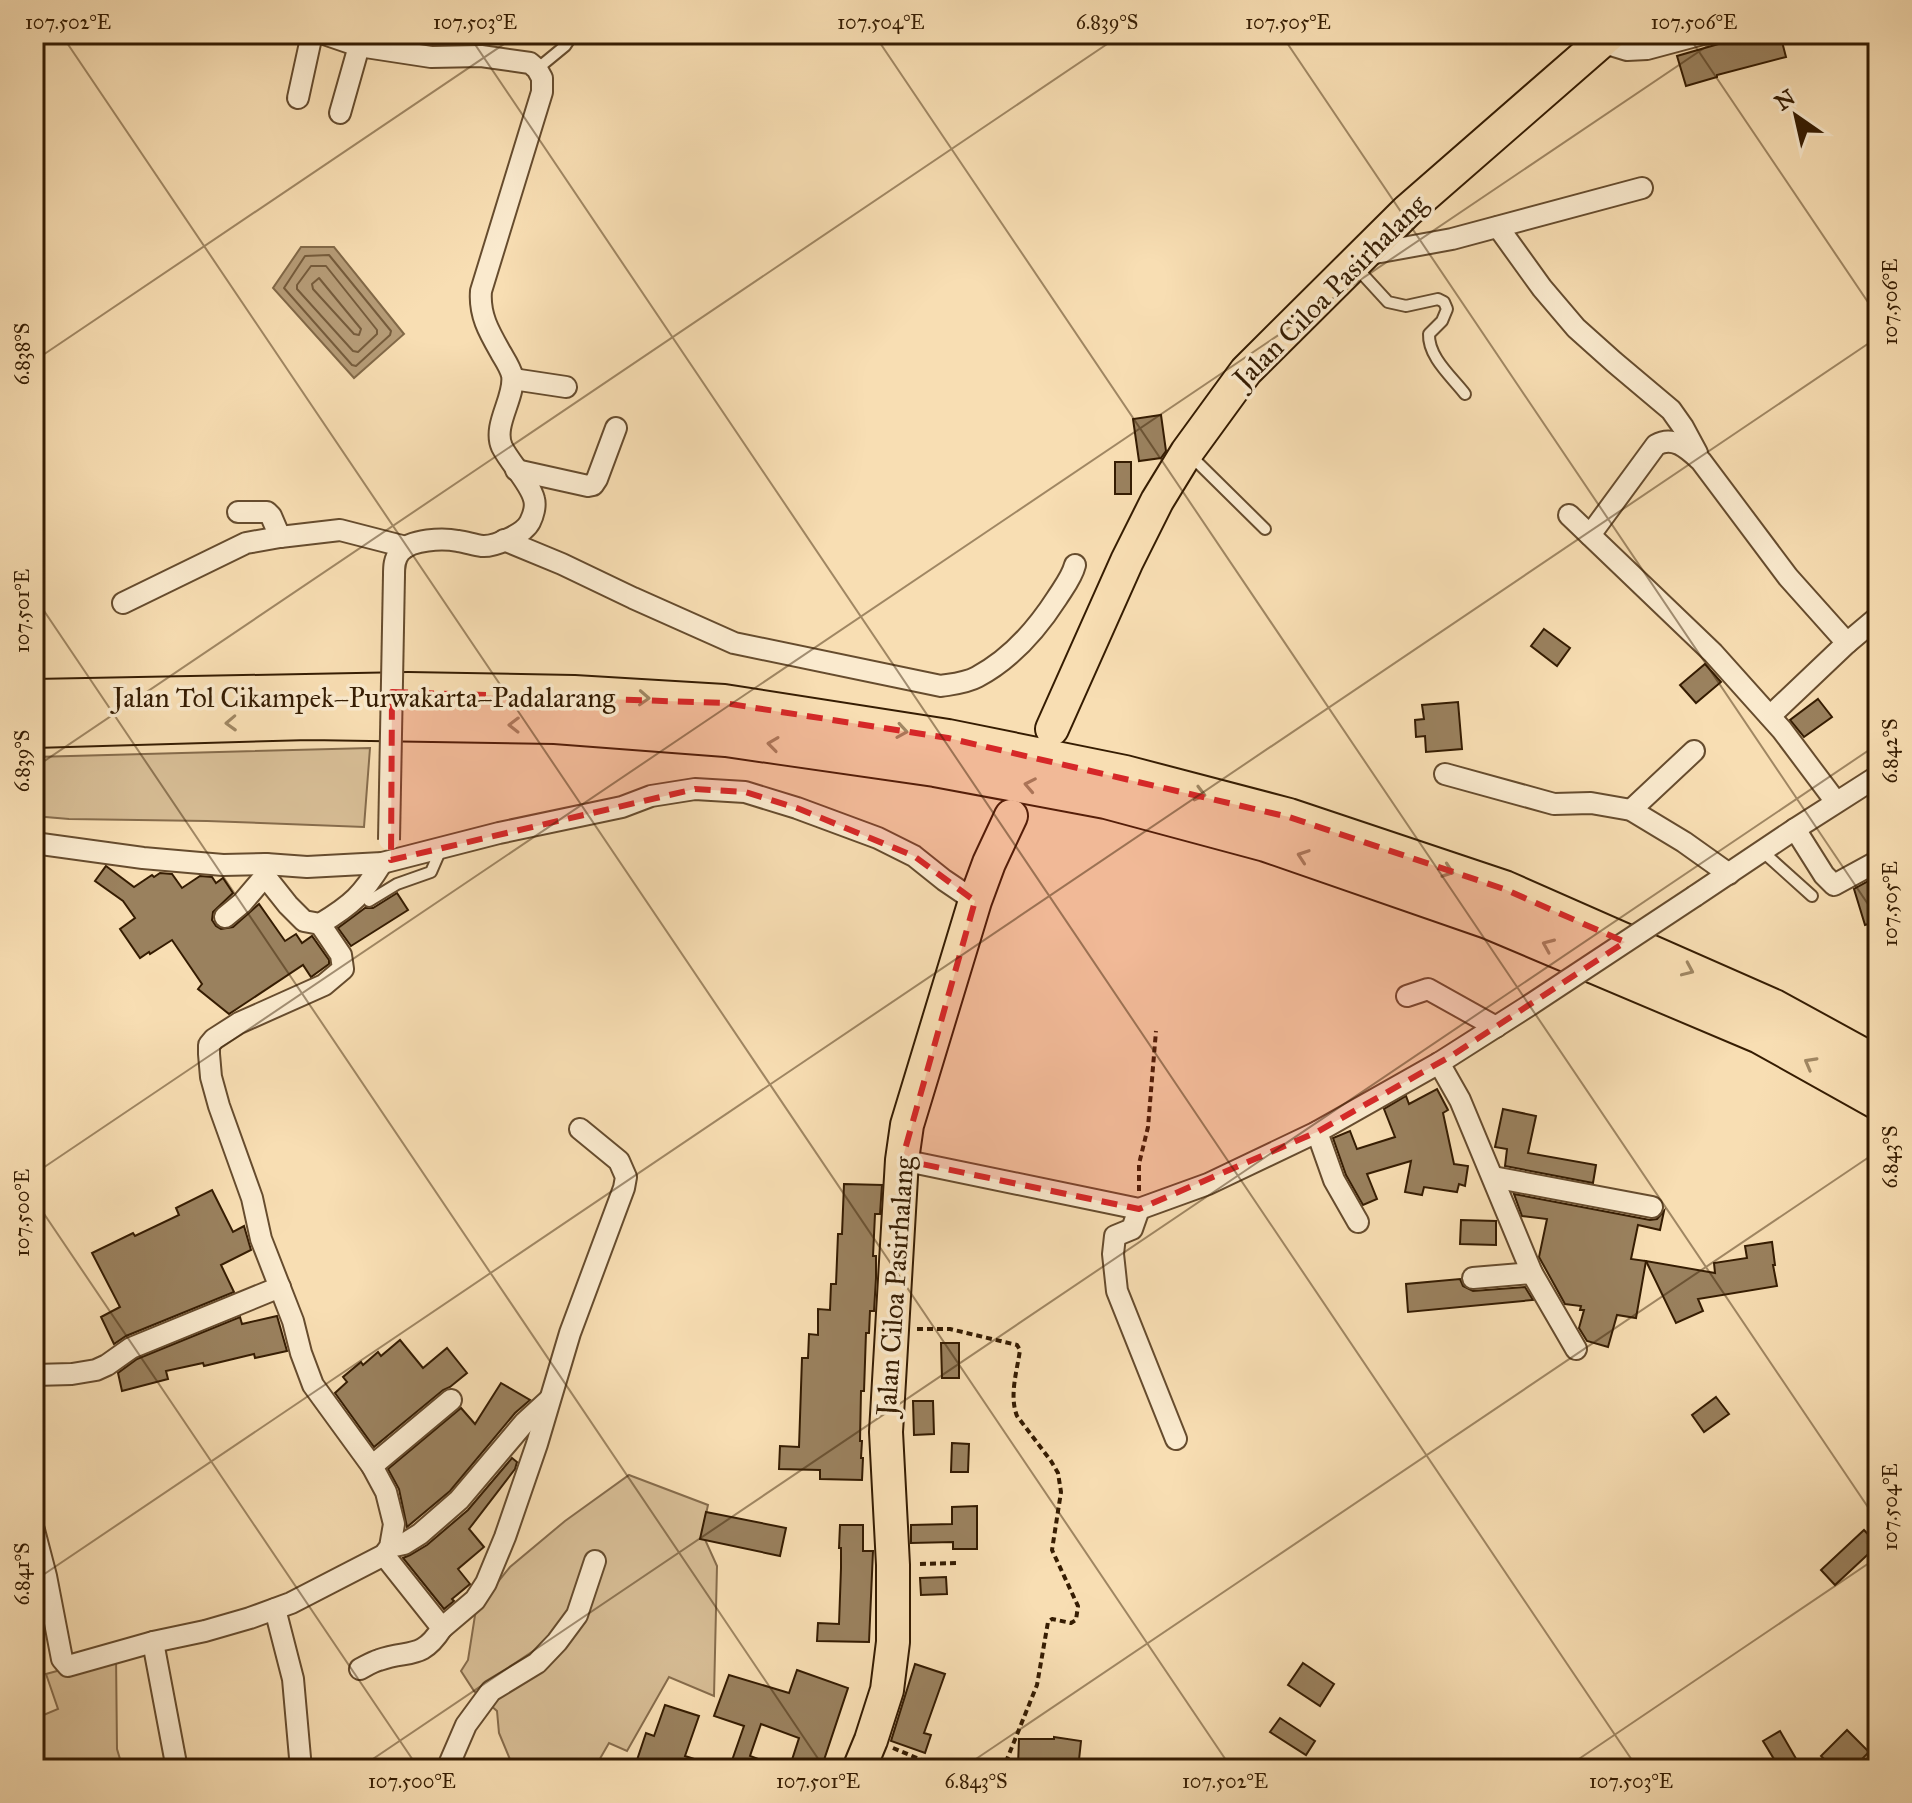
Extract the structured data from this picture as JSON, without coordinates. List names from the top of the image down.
{
  "streets": {
    "highway": ["Jalan Tol Cikampek–Purwakarta–Padalarang"],
    "main road": ["Jalan Ciloa Pasirhalang"]
  },
  "north": "top left",
  "coordinates": [
    "107.502°E",
    "107.503°E",
    "107.504°E",
    "6.839°S",
    "107.505°E",
    "107.506°E",
    "6.838°S",
    "107.501°E",
    "6.842°S",
    "6.843°S",
    "107.500°E",
    "6.841°S"
  ]
}
